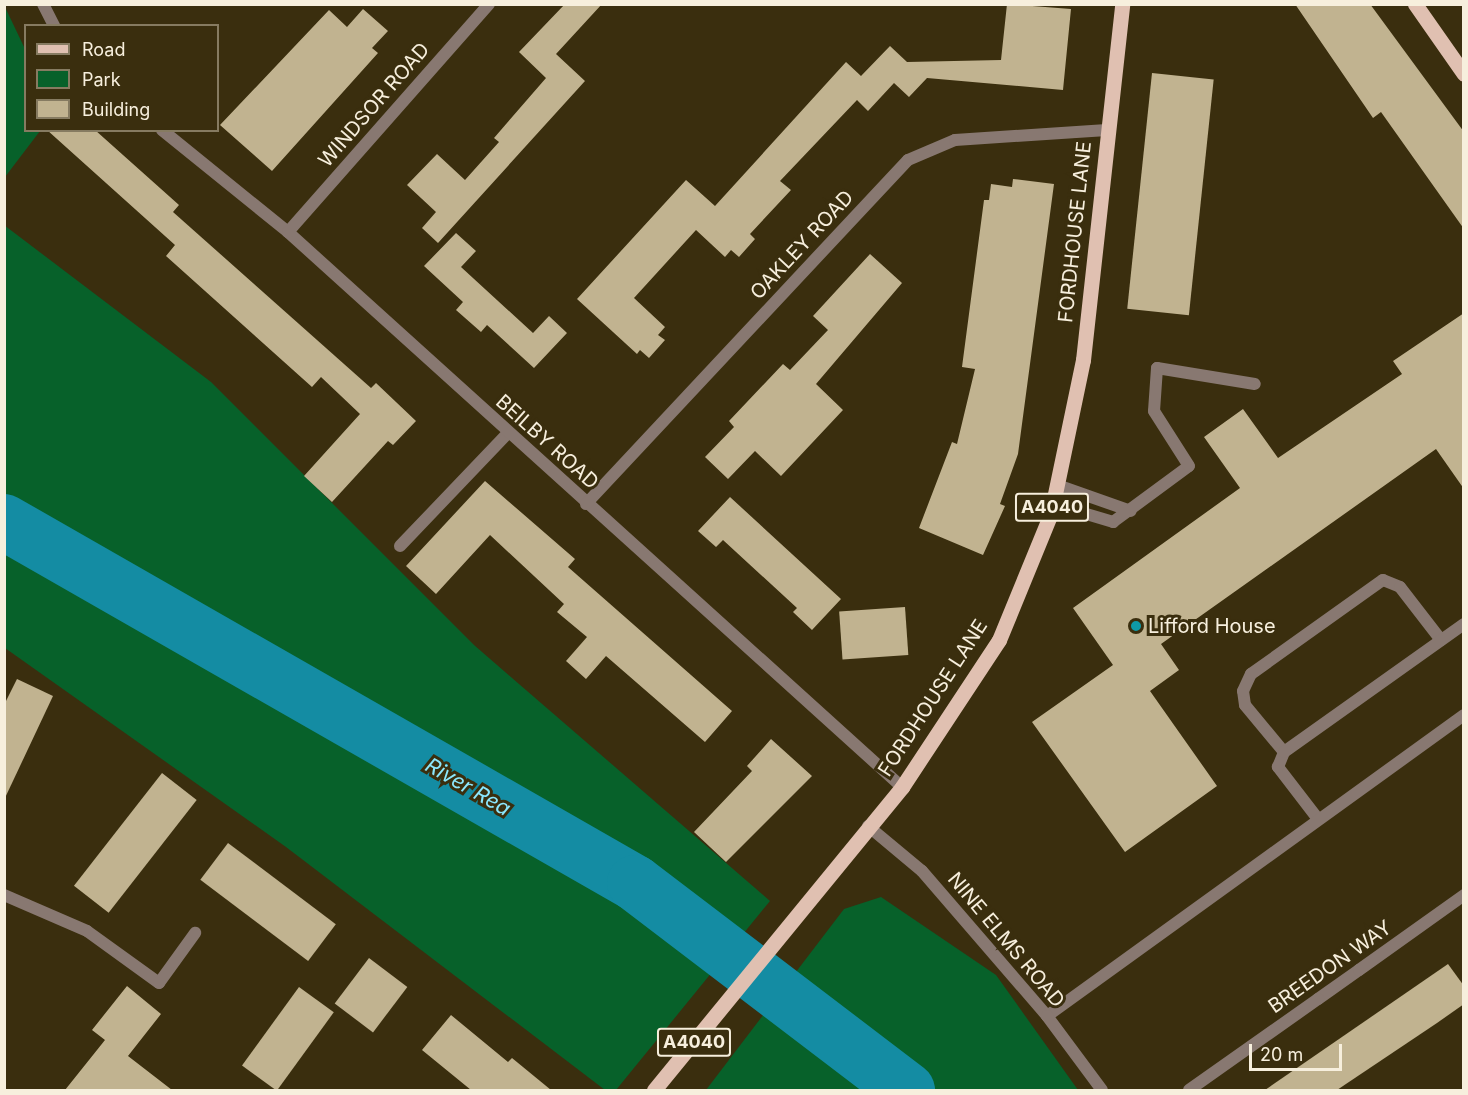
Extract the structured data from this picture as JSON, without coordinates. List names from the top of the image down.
{
  "streets": {
    "main road": ["FORDHOUSE LANE", "A4040"],
    "street": [
      "WINDSOR ROAD",
      "OAKLEY ROAD",
      "BEILBY ROAD",
      "NINE ELMS ROAD",
      "BREEDON WAY"
    ]
  },
  "crossings": [
    ["WINDSOR ROAD", "BEILBY ROAD"],
    ["FORDHOUSE LANE", "OAKLEY ROAD"],
    ["FORDHOUSE LANE", "BEILBY ROAD"],
    ["FORDHOUSE LANE", "NINE ELMS ROAD"],
    ["OAKLEY ROAD", "BEILBY ROAD"]
  ],
  "water": ["River Rea"],
  "places": ["Lifford House"],
  "legend": ["Road", "Park", "Building"],
  "scale_bar": "20 m"
}
